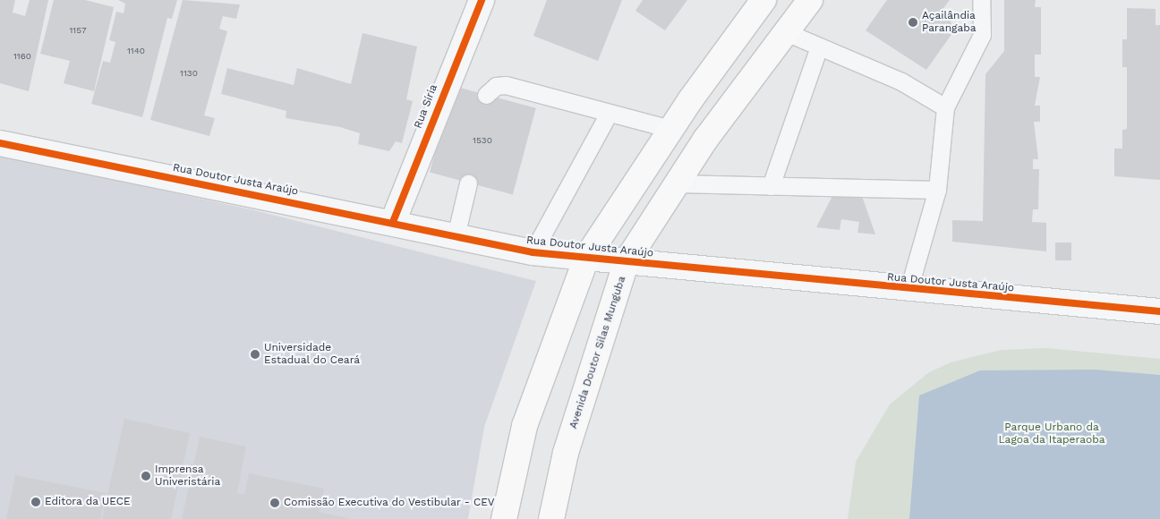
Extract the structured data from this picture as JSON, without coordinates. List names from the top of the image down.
{
  "streets": {
    "main road": ["Avenida Doutor Silas Munguba"],
    "street": ["Rua Síria", "Rua Doutor Justa Araújo"]
  },
  "crossings": [
    ["Rua Síria", "Rua Doutor Justa Araújo"],
    ["Rua Doutor Justa Araújo", "Avenida Doutor Silas Munguba"]
  ],
  "parks": ["Parque Urbano da Lagoa da Itaperaoba"],
  "places": [
    "Açailândia Parangaba",
    "Universidade Estadual do Ceará",
    "Imprensa Univeristária",
    "Editora da UECE",
    "Comissão Executiva do Vestibular - CEV"
  ],
  "house_numbers": [
    "1157",
    "1140",
    "1160",
    "1130",
    "1530"
  ]
}
